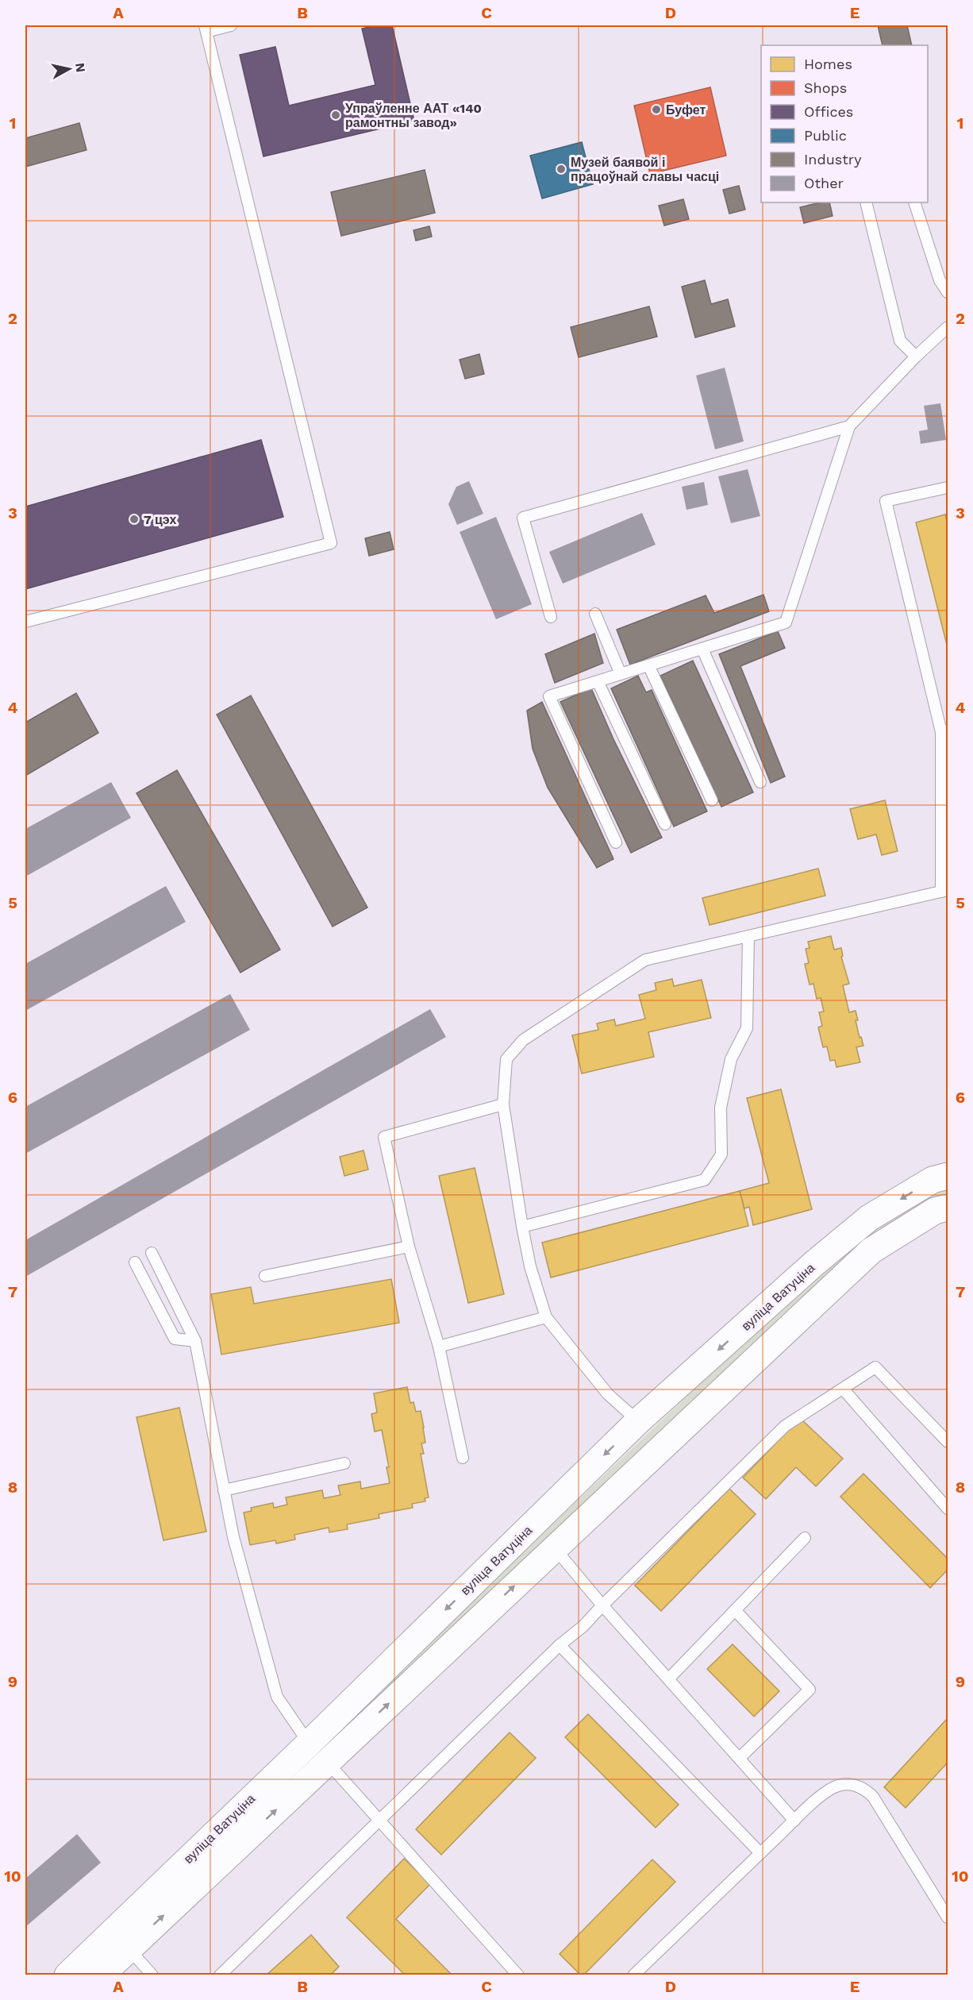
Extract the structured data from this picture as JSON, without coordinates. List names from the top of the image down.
{
  "streets": {
    "street": ["вуліца Ватуціна"]
  },
  "places": [
    "Буфет",
    "Упраўленне ААТ «140 рамонтны завод»",
    "Музей баявой і працоўнай славы часці",
    "7 цэх"
  ],
  "legend": [
    "Homes",
    "Shops",
    "Offices",
    "Public",
    "Industry",
    "Other"
  ],
  "north": "right",
  "grid": {
    "columns": [
      "A",
      "B",
      "C",
      "D",
      "E"
    ],
    "rows": [
      "1",
      "2",
      "3",
      "4",
      "5",
      "6",
      "7",
      "8",
      "9",
      "10"
    ]
  }
}
